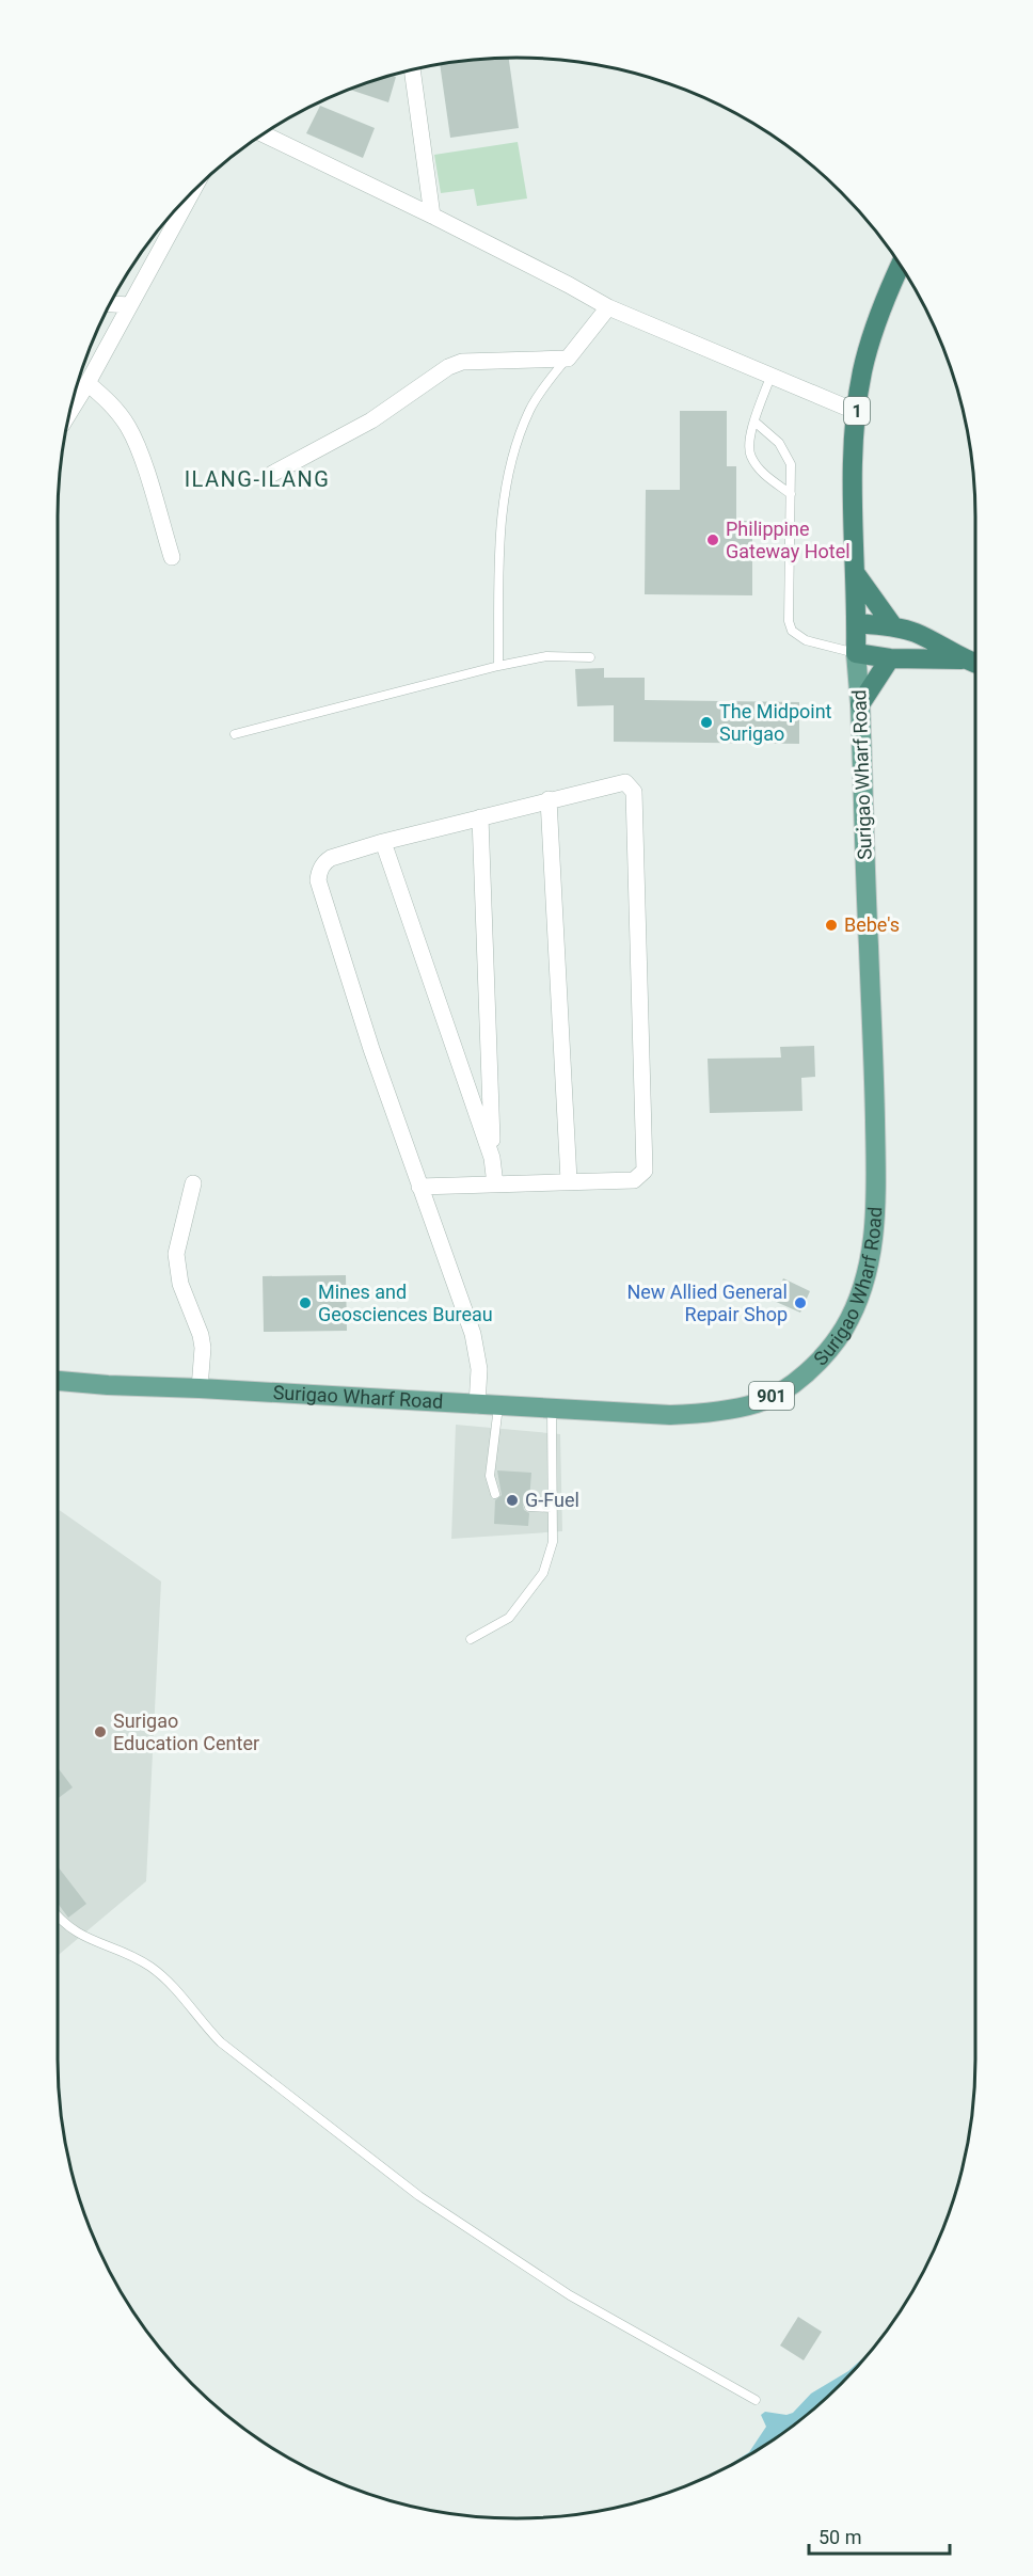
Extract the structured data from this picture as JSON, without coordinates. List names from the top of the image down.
{
  "streets": {
    "highway": ["1"],
    "main road": ["Surigao Wharf Road", "901"]
  },
  "crossings": [
    ["1", "Surigao Wharf Road"]
  ],
  "districts": ["ILANG-ILANG"],
  "places": [
    "Philippine Gateway Hotel",
    "The Midpoint Surigao",
    "Bebe's",
    "Mines and Geosciences Bureau",
    "New Allied General Repair Shop",
    "G-Fuel",
    "Surigao Education Center"
  ],
  "scale_bar": "50 m"
}
